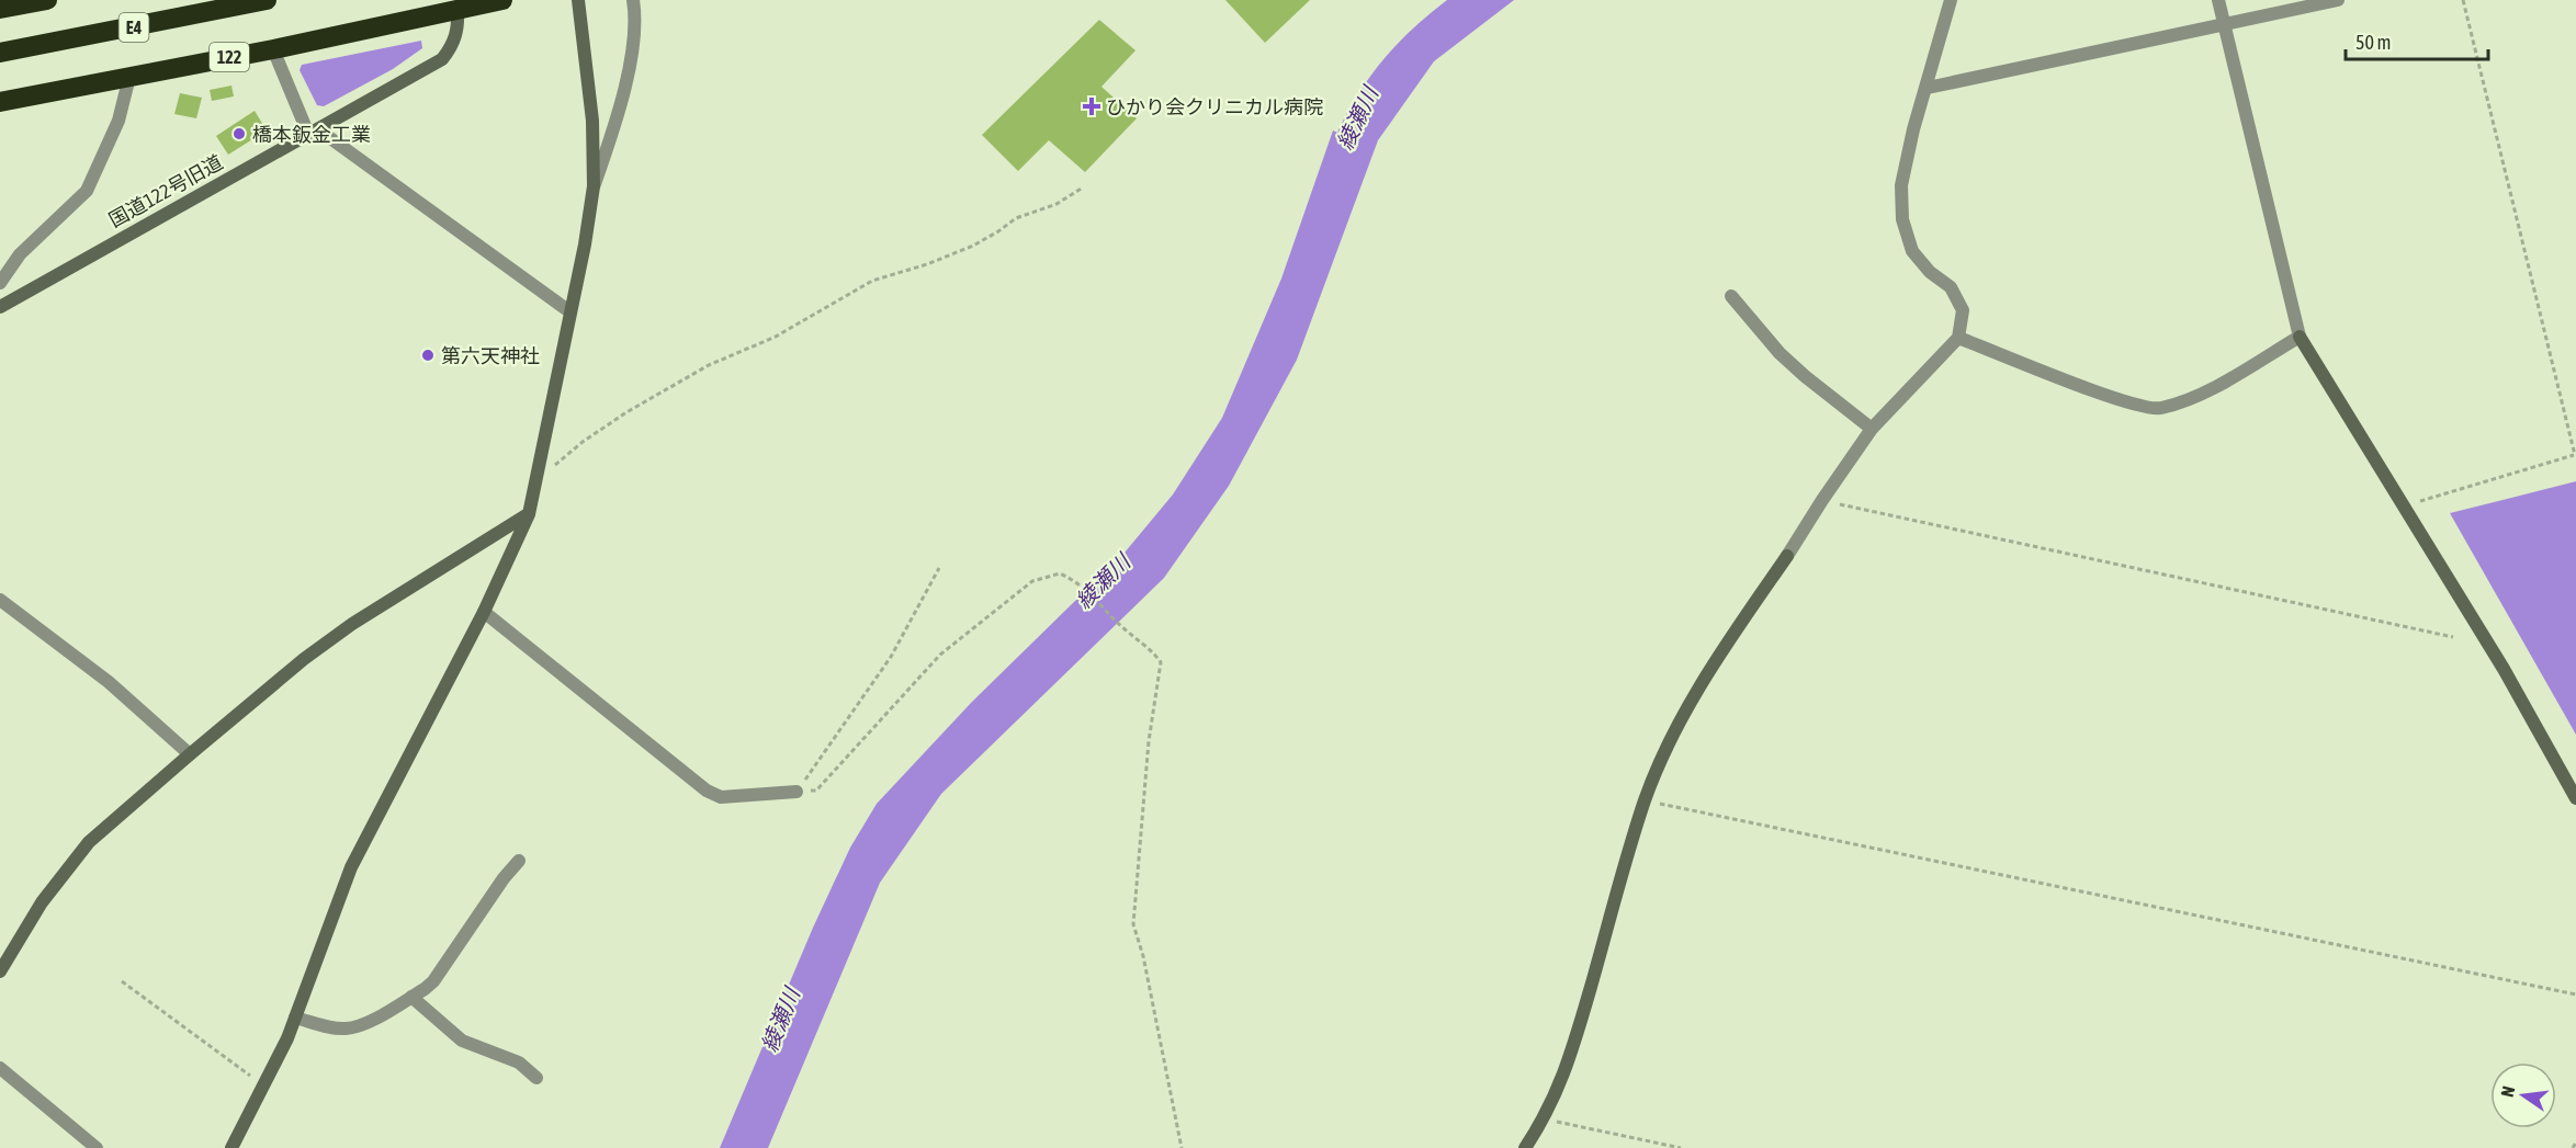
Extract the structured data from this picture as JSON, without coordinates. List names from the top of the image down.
{
  "streets": {
    "highway": ["E4", "122"],
    "street": ["国道122号旧道"]
  },
  "crossings": [
    ["122", "国道122号旧道"]
  ],
  "water": ["綾瀬川"],
  "places": {
    "health": ["ひかり会クリニカル病院"],
    "other": ["橋本鈑金工業", "第六天神社"]
  },
  "scale_bar": "50 m",
  "north": "left"
}
